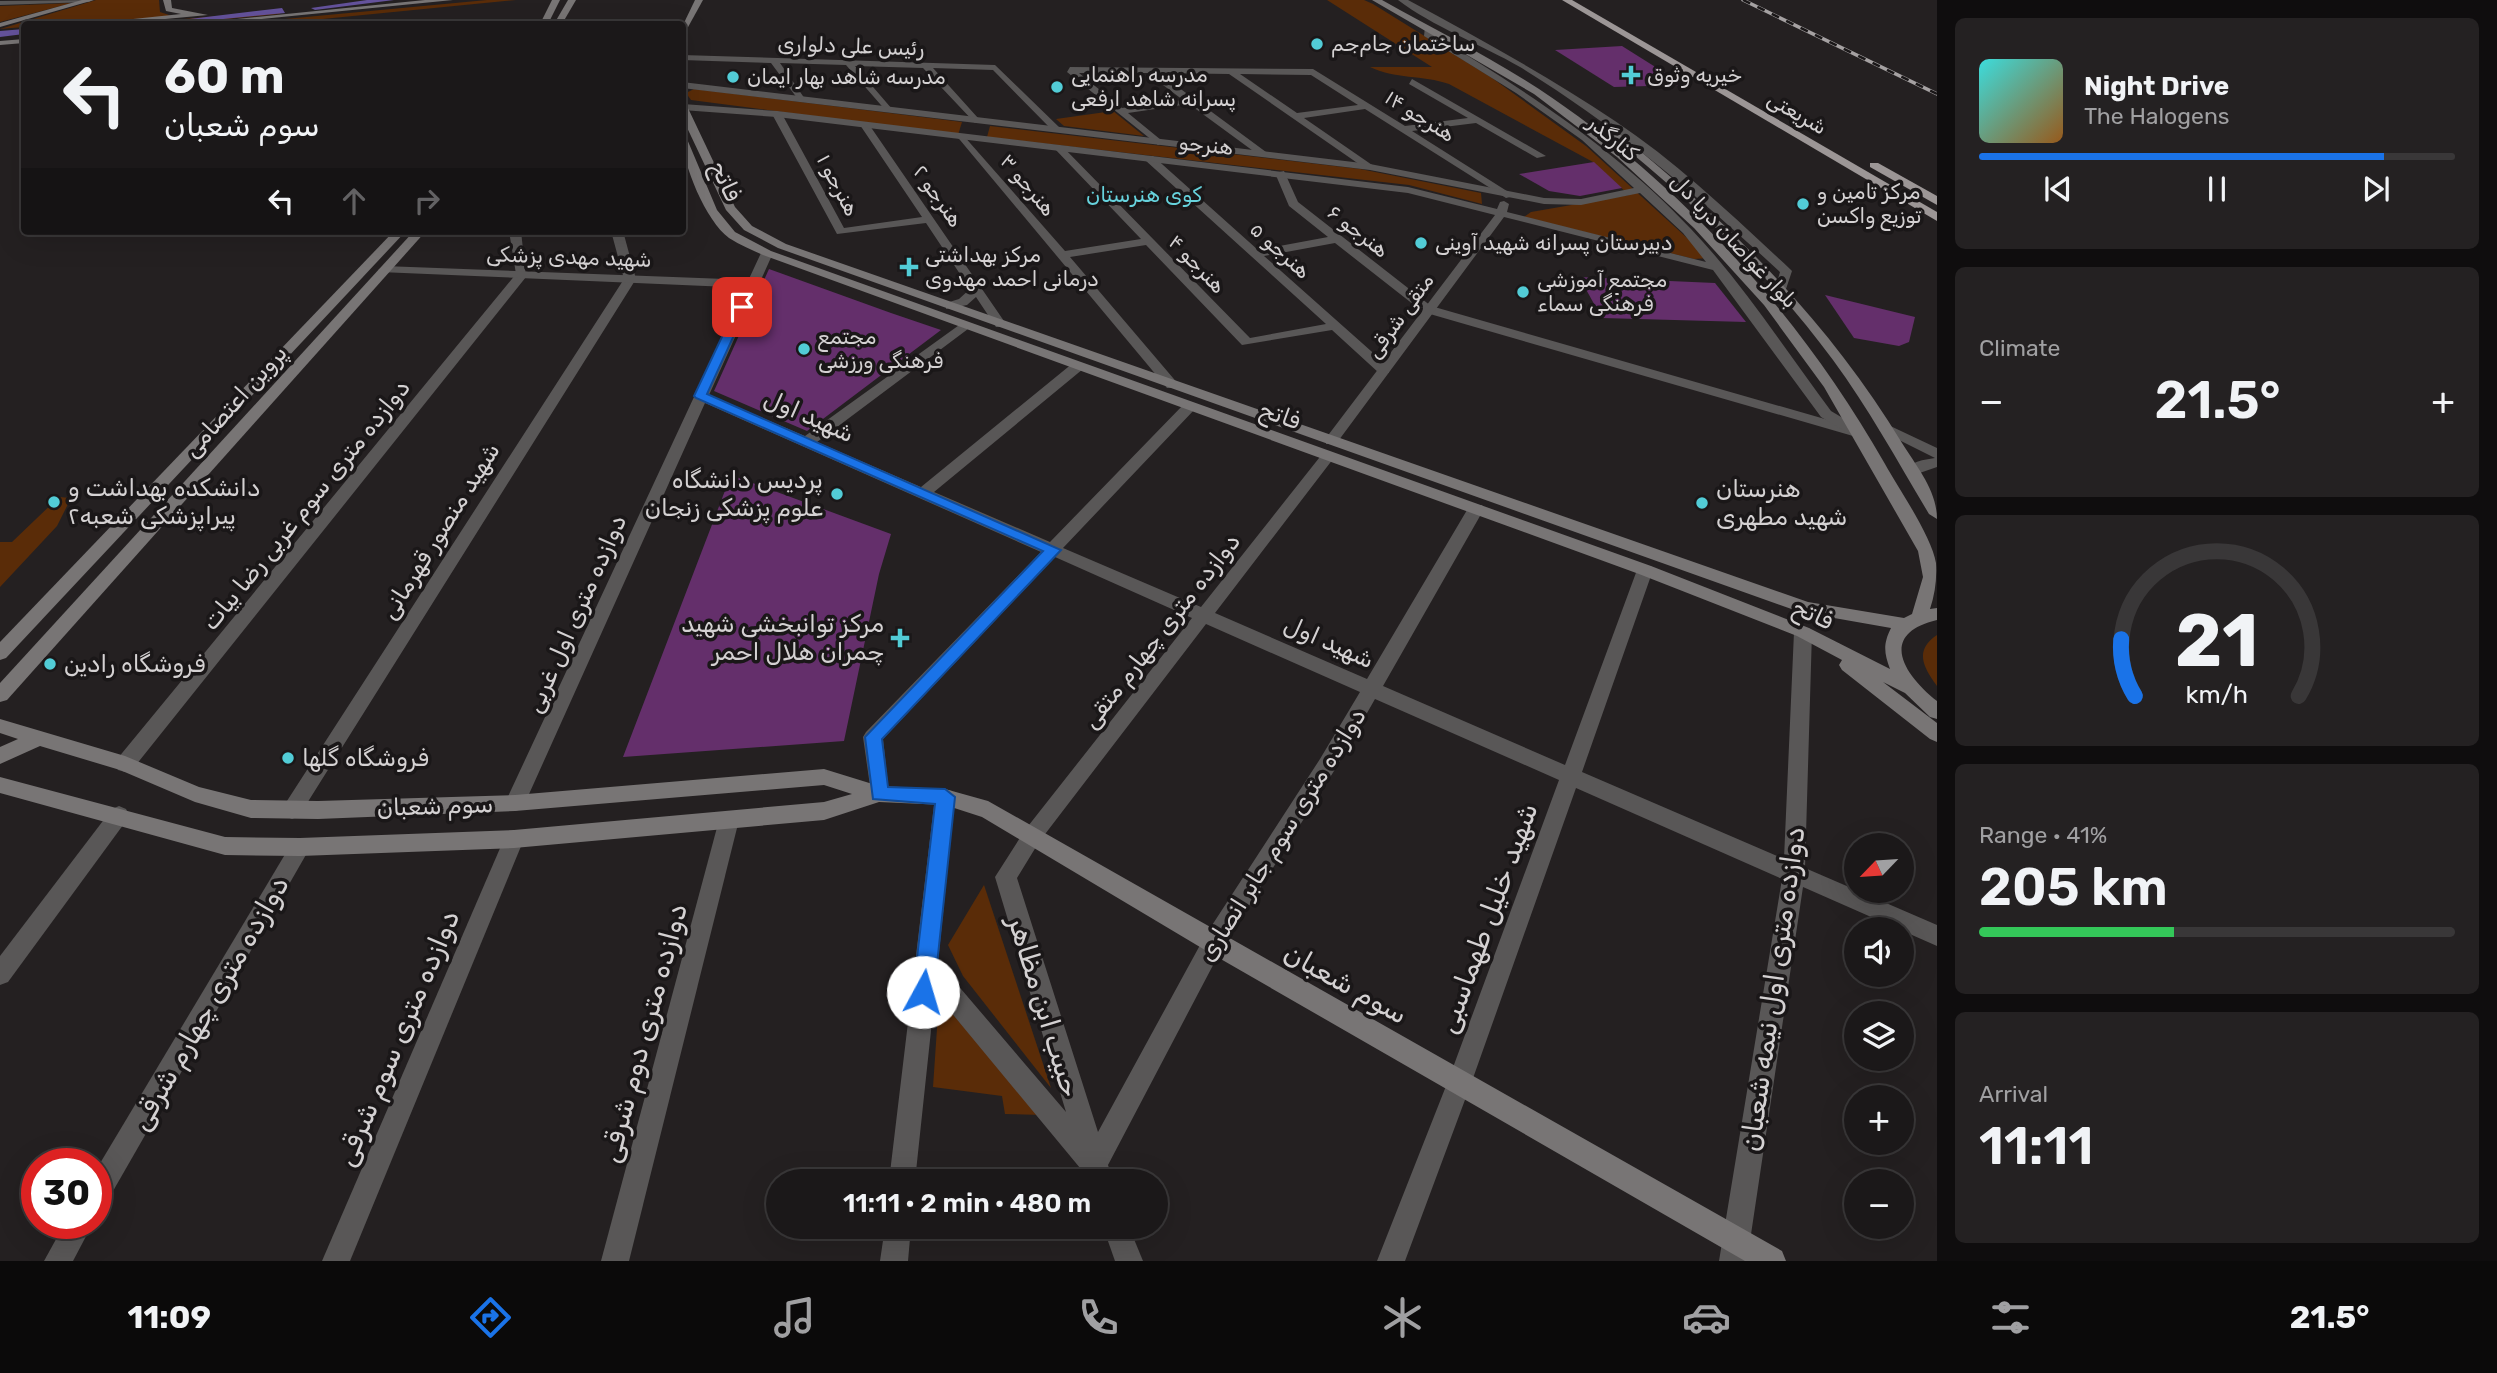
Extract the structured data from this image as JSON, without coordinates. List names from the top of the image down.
{
  "streets": {
    "highway": ["شریعتی"],
    "main road": [
      "فاتح",
      "بلوار غواصان دریا دل",
      "پروین اعتصامی",
      "سوم شعبان"
    ],
    "street": [
      "رئیس علی دلواری",
      "هنرجو ۱۴",
      "کنارگذر",
      "هنرجو",
      "هنرجو ۱",
      "هنرجو ۳",
      "هنرجو ۲",
      "هنرجو ۶",
      "هنرجو ۵",
      "شهید مهدی پزشکی",
      "هنرجو ۴",
      "متقی شرقی",
      "شهید اول",
      "دوازده متری سوم غربی رضا بیات",
      "شهید منصور قهرمانی",
      "دوازده متری اول غربی",
      "دوازده متری چهارم متقی",
      "دوازده متری سوم جابر انصاری",
      "شهید خلیل طهماسبی",
      "دوازده متری اول نیمه شعبان",
      "دوازده متری چهارم شرقی",
      "حبیب ابن مظاهر",
      "دوازده متری دوم شرقی",
      "دوازده متری سوم شرقی"
    ]
  },
  "crossings": [
    ["رئیس علی دلواری", "هنرجو"],
    ["هنرجو ۱۴", "هنرجو"],
    ["کنارگذر", "هنرجو"],
    ["کنارگذر", "بلوار غواصان دریا دل"],
    ["هنرجو", "هنرجو ۱"],
    ["هنرجو", "هنرجو ۳"],
    ["هنرجو", "هنرجو ۲"],
    ["هنرجو", "هنرجو ۶"],
    ["هنرجو", "هنرجو ۵"],
    ["هنرجو", "هنرجو ۴"],
    ["هنرجو", "متقی شرقی"],
    ["فاتح", "هنرجو ۳"],
    ["فاتح", "هنرجو ۲"],
    ["فاتح", "بلوار غواصان دریا دل"],
    ["فاتح", "متقی شرقی"],
    ["فاتح", "دوازده متری اول غربی"],
    ["فاتح", "دوازده متری چهارم متقی"],
    ["فاتح", "دوازده متری سوم جابر انصاری"],
    ["فاتح", "دوازده متری اول نیمه شعبان"],
    ["هنرجو ۱", "هنرجو ۲"],
    ["هنرجو ۶", "متقی شرقی"],
    ["هنرجو ۵", "هنرجو ۴"],
    ["هنرجو ۵", "متقی شرقی"],
    ["شهید مهدی پزشکی", "پروین اعتصامی"],
    ["شهید مهدی پزشکی", "دوازده متری سوم غربی رضا بیات"],
    ["شهید مهدی پزشکی", "شهید منصور قهرمانی"],
    ["شهید مهدی پزشکی", "دوازده متری اول غربی"],
    ["متقی شرقی", "دوازده متری چهارم متقی"],
    ["شهید اول", "دوازده متری اول غربی"],
    ["شهید اول", "دوازده متری چهارم متقی"],
    ["شهید اول", "دوازده متری سوم جابر انصاری"],
    ["شهید اول", "شهید خلیل طهماسبی"],
    ["شهید اول", "دوازده متری اول نیمه شعبان"],
    ["دوازده متری سوم غربی رضا بیات", "سوم شعبان"],
    ["شهید منصور قهرمانی", "سوم شعبان"],
    ["دوازده متری اول غربی", "سوم شعبان"],
    ["دوازده متری چهارم متقی", "سوم شعبان"],
    ["دوازده متری چهارم متقی", "حبیب ابن مظاهر"],
    ["سوم شعبان", "دوازده متری سوم جابر انصاری"],
    ["سوم شعبان", "شهید خلیل طهماسبی"],
    ["سوم شعبان", "دوازده متری اول نیمه شعبان"],
    ["سوم شعبان", "دوازده متری چهارم شرقی"],
    ["سوم شعبان", "حبیب ابن مظاهر"],
    ["سوم شعبان", "دوازده متری دوم شرقی"],
    ["سوم شعبان", "دوازده متری سوم شرقی"]
  ],
  "districts": ["کوی هنرستان"],
  "places": {
    "other": [
      "ساختمان جام‌جم",
      "مدرسه شاهد بهار ایمان",
      "مدرسه راهنمایی پسرانه شاهد ارفعی",
      "مرکز تامین و توزیع واکسن",
      "دبیرستان پسرانه شهید آوینی",
      "مجتمع آموزشی فرهنگی سماء",
      "مجتمع فرهنگی ورزشی",
      "پردیس دانشگاه علوم پزشکى زنجان",
      "دانشکده بهداشت و پیراپزشکى شعبه۲",
      "هنرستان شهید مطهری",
      "فروشگاه رادین",
      "فروشگاه گلها"
    ],
    "health": ["خیریه وثوق", "مرکز بهداشتی درمانی احمد مهدوی", "مرکز توانبخشی شهید چمران هلال احمر"]
  },
  "north": "bottom left",
  "page": {
    "turn": ["60 m", "سوم شعبان"],
    "song": ["Night Drive", "The Halogens"],
    "tile": [
      "Climate",
      ["Range · 41%", "205 km"],
      ["Arrival", "11:11"]
    ],
    "heat": ["−", "21.5°", "+"],
    "map_buttons": ["+", "−"],
    "limit": "30",
    "trip": "11:11 · 2 min · 480 m",
    "tabs": ["11:09", "21.5°"],
    "gauge": ["21", "km/h"]
  }
}
